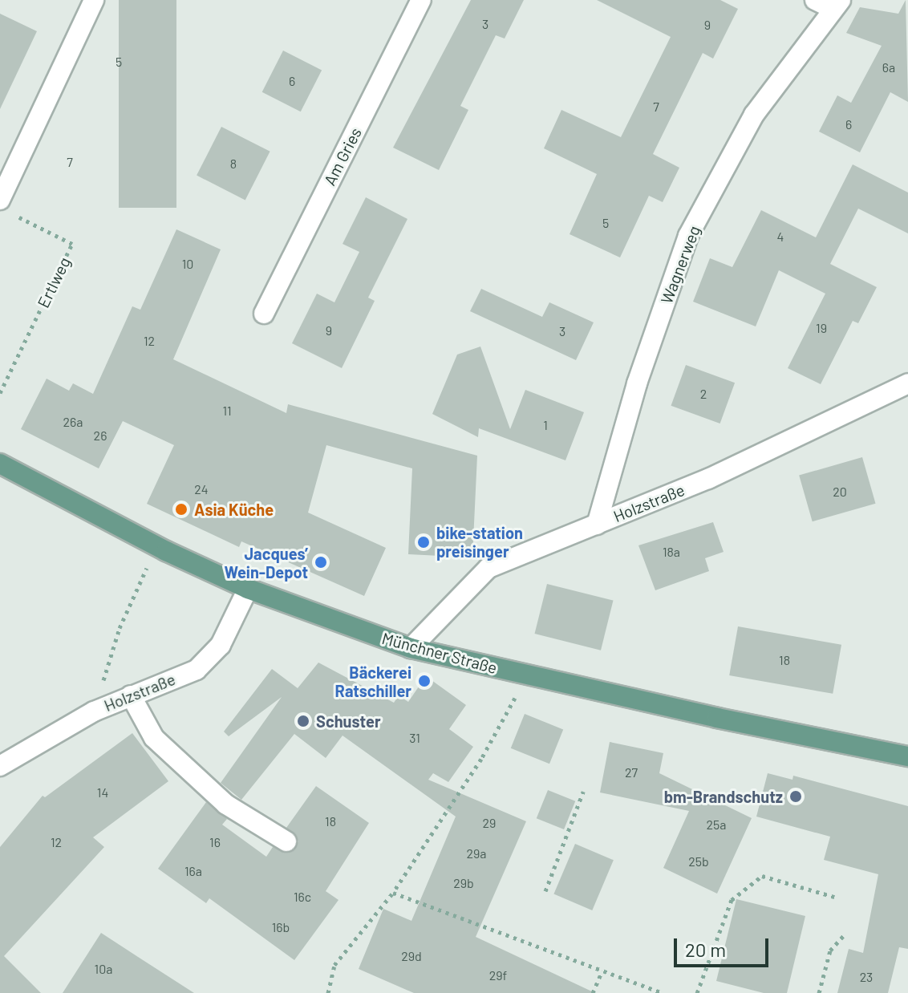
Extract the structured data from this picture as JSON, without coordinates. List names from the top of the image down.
{
  "streets": {
    "main road": ["Münchner Straße"],
    "street": ["Am Gries", "Wagnerweg", "Holzstraße"],
    "path": ["Ertlweg"]
  },
  "crossings": [
    ["Wagnerweg", "Holzstraße"],
    ["Holzstraße", "Münchner Straße"]
  ],
  "places": [
    "Asia Küche",
    "bike-station preisinger",
    "Jacques’ Wein-Depot",
    "Bäckerei Ratschiller",
    "Schuster",
    "bm-Brandschutz"
  ],
  "house_numbers": [
    "3",
    "9",
    "5",
    "6a",
    "6",
    "7",
    "6",
    "7",
    "8",
    "5",
    "4",
    "10",
    "19",
    "9",
    "3",
    "12",
    "2",
    "11",
    "26a",
    "1",
    "26",
    "24",
    "20",
    "18a",
    "18",
    "31",
    "27",
    "14",
    "18",
    "29",
    "25a",
    "12",
    "16",
    "29a",
    "25b",
    "16a",
    "29b",
    "16c",
    "16b",
    "29d",
    "10a",
    "29f",
    "23"
  ],
  "scale_bar": "20 m"
}
